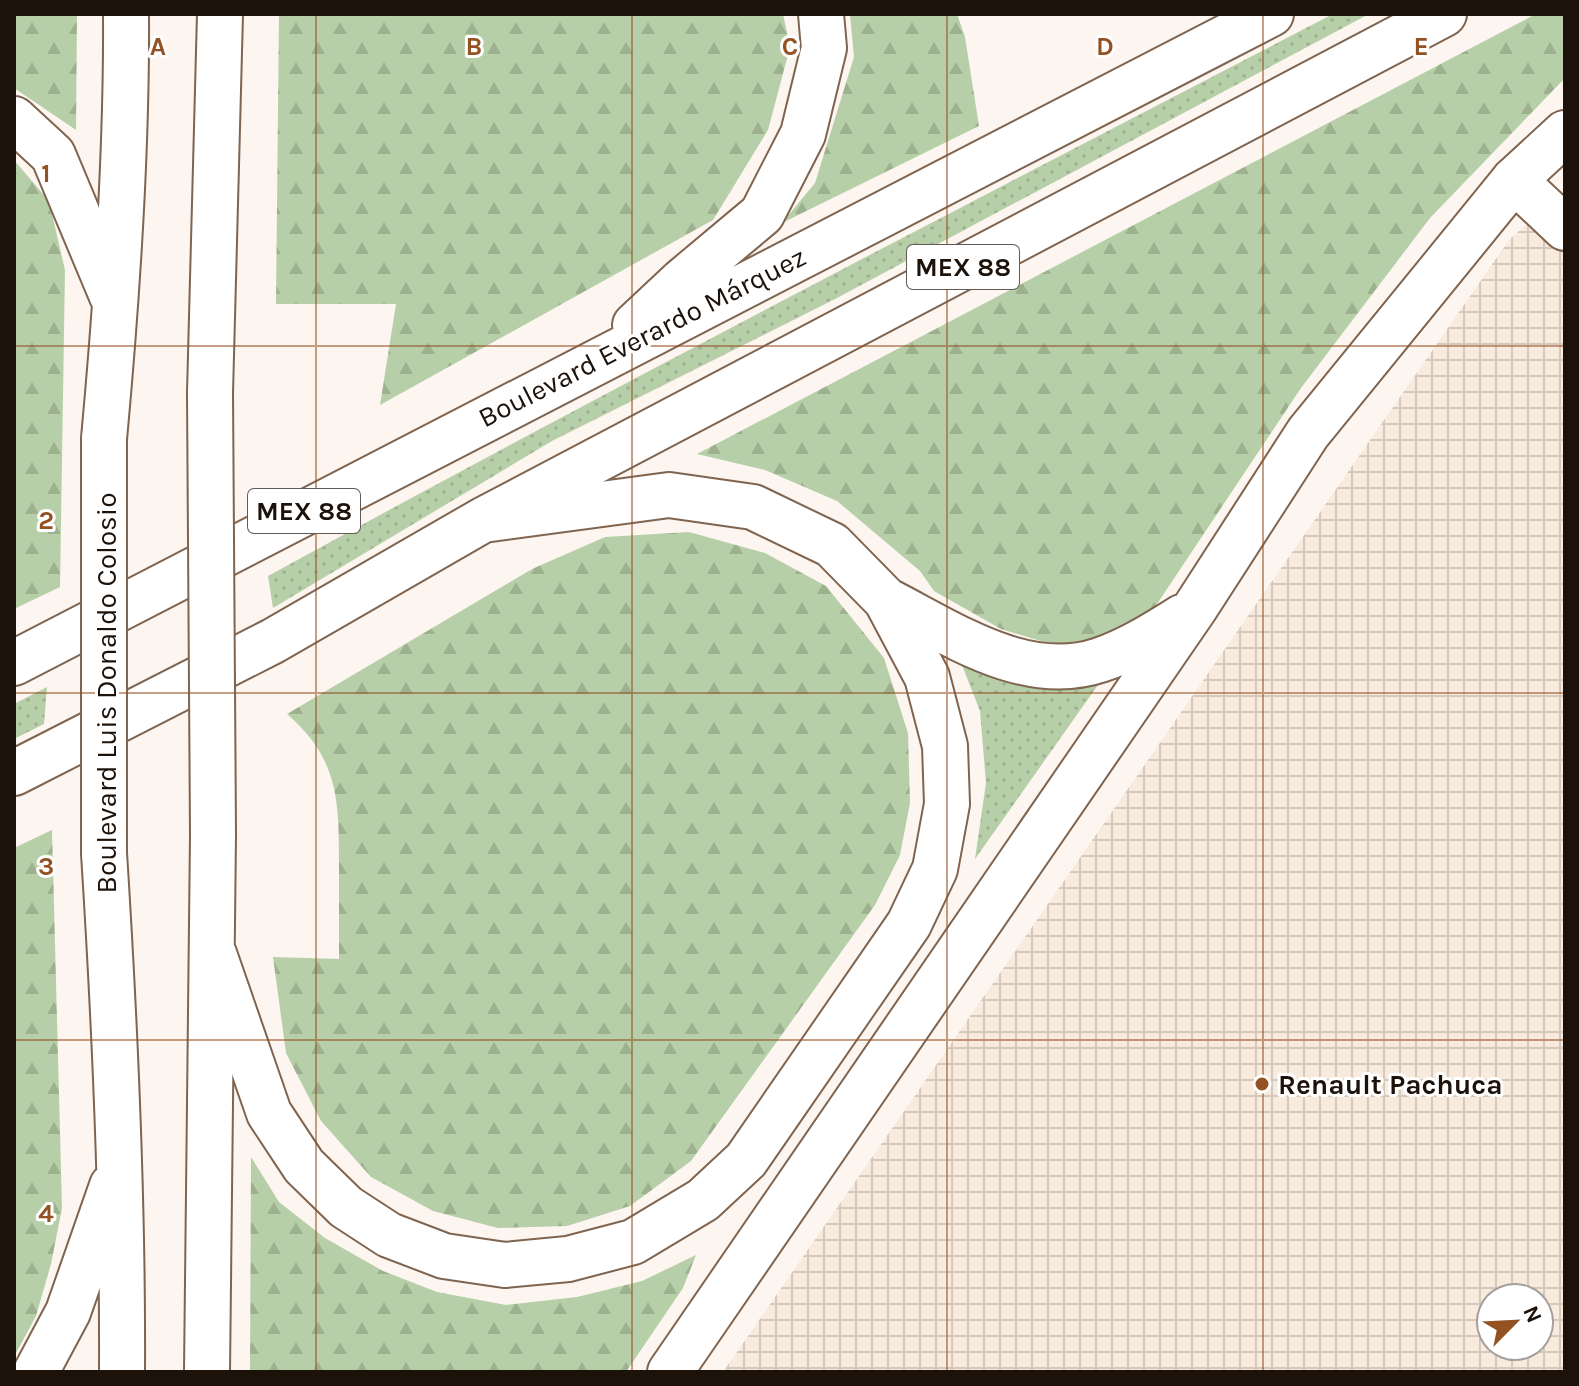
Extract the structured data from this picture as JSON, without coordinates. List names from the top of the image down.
{
  "streets": {
    "main road": ["MEX 88", "Boulevard Everardo Márquez", "Boulevard Luis Donaldo Colosio"]
  },
  "places": ["Renault Pachuca"],
  "north": "top right",
  "grid": {
    "columns": [
      "A",
      "B",
      "C",
      "D",
      "E"
    ],
    "rows": [
      "1",
      "2",
      "3",
      "4"
    ]
  }
}
